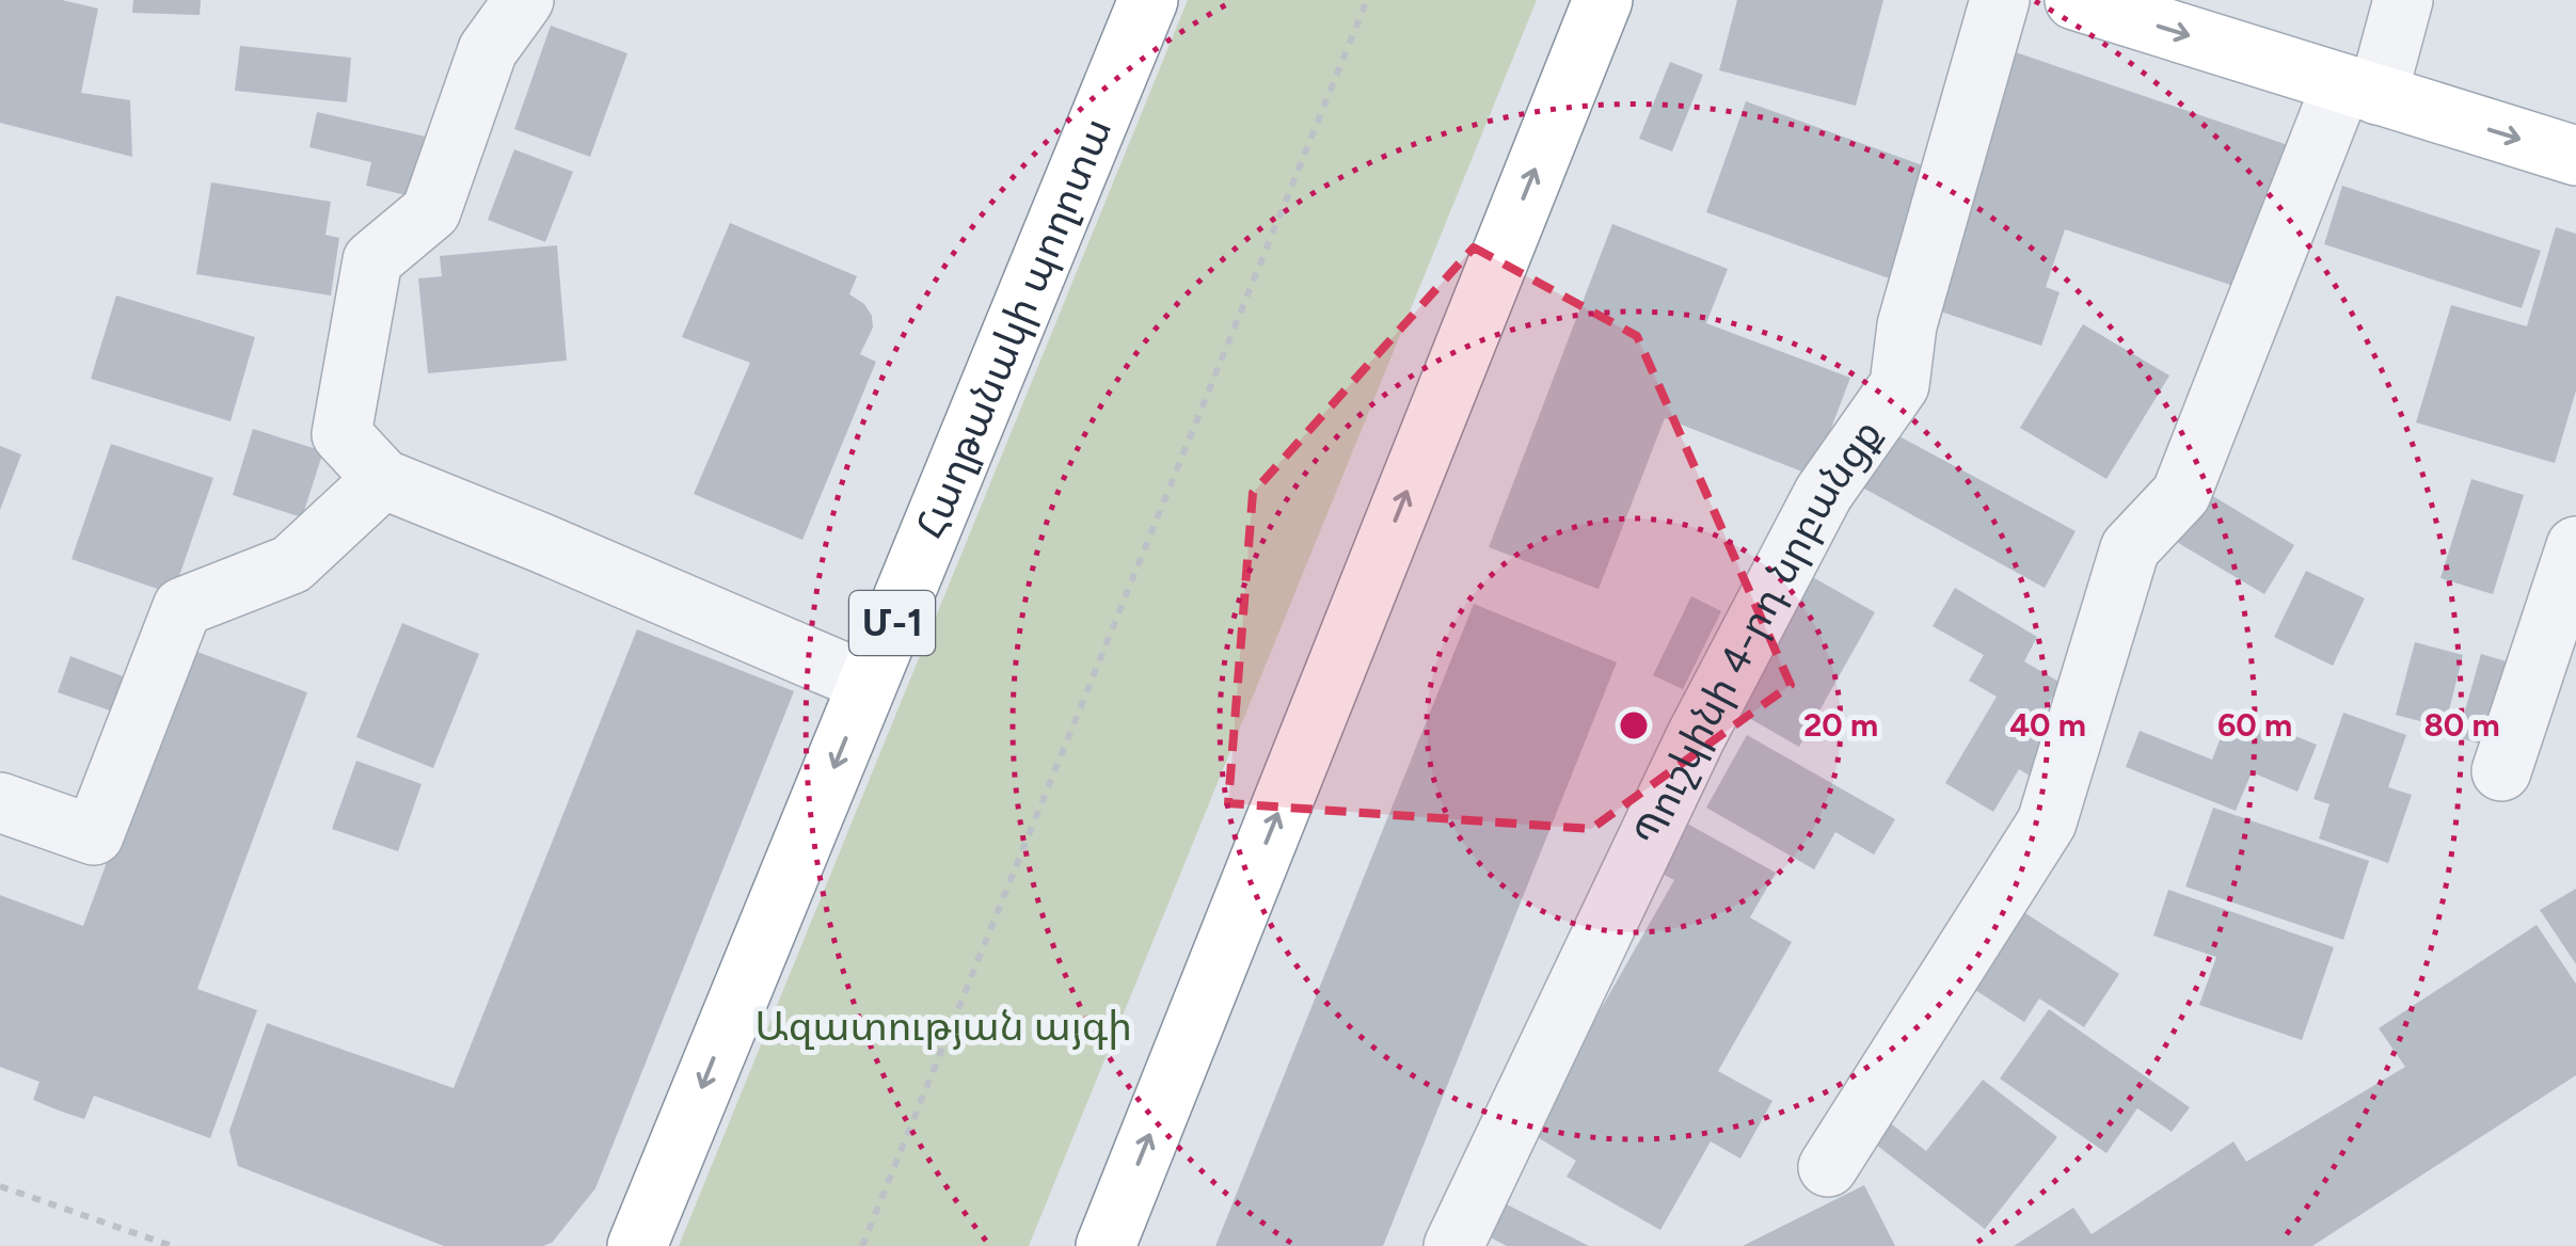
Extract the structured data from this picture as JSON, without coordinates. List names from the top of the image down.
{
  "streets": {
    "main road": ["Հաղթանակի պողոտա", "Մ-1"],
    "street": ["Պուշկինի 4-րդ նրբանցք"]
  },
  "parks": ["Ազատության այգի"],
  "rings": [
    "20 m",
    "40 m",
    "60 m",
    "80 m"
  ]
}
